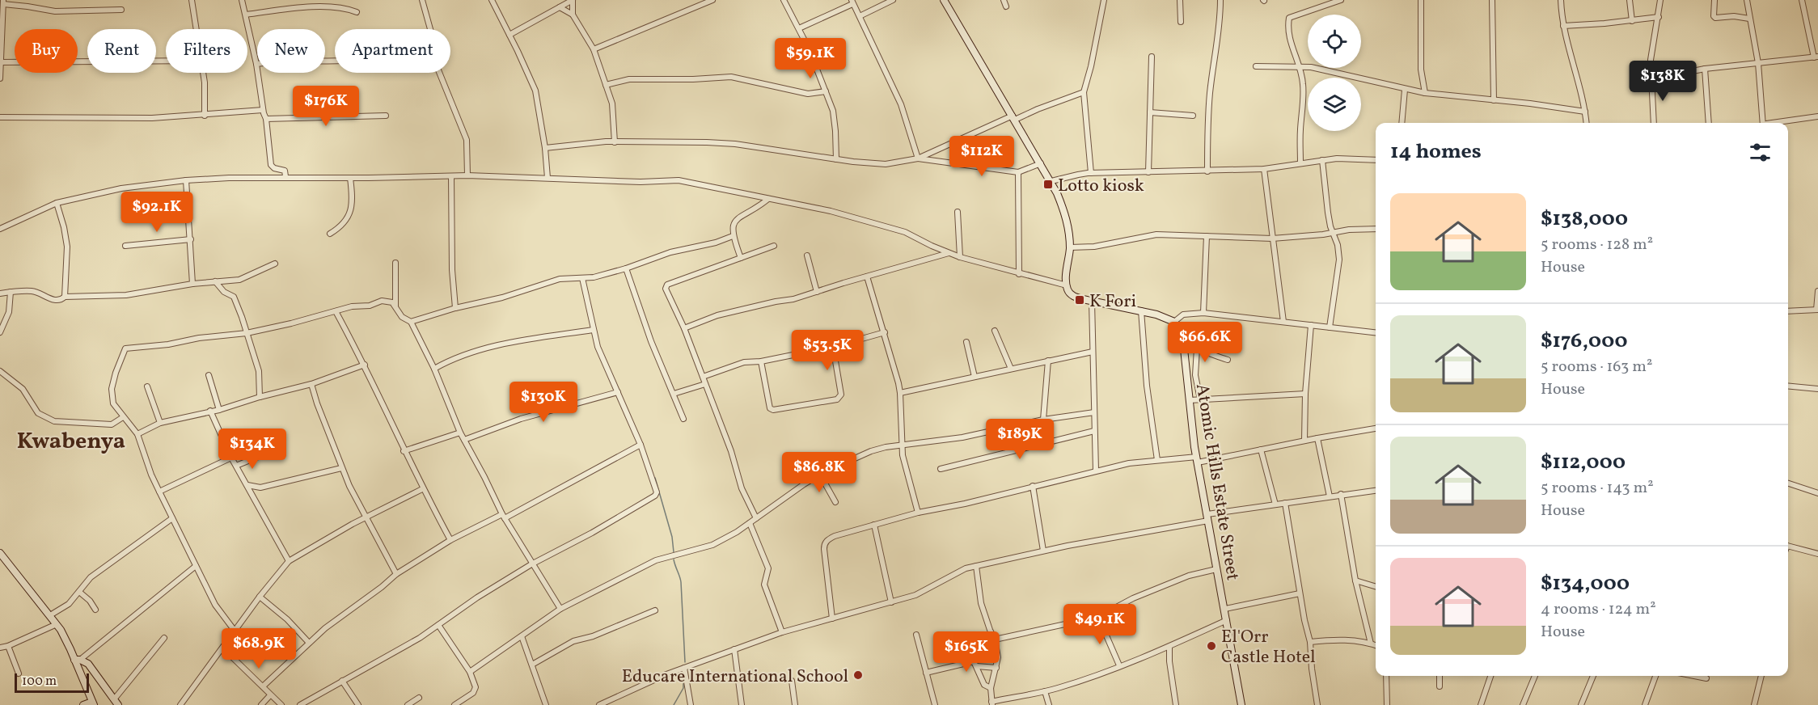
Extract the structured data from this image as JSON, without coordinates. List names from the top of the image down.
{
  "streets": {
    "street": ["Atomic Hills Estate Street"]
  },
  "districts": ["Kwabenya"],
  "places": {
    "transit": ["Lotto kiosk", "K Fori"],
    "other": ["El'Orr Castle Hotel", "Educare International School"]
  },
  "scale_bar": "100 m",
  "page": {
    "chip": [
      "Buy",
      "Rent",
      "Filters",
      "New",
      "Apartment"
    ],
    "price": [
      "$59.1K",
      "$138K",
      "$176K",
      "$112K",
      "$92.1K",
      "$66.6K",
      "$53.5K",
      "$130K",
      "$189K",
      "$134K",
      "$86.8K",
      "$49.1K",
      "$68.9K",
      "$165K"
    ],
    "heading": "14 homes",
    "list": [
      {
        "name": "$138,000",
        "note": "5 rooms · 128 m² · House"
      },
      {
        "name": "$176,000",
        "note": "5 rooms · 163 m² · House"
      },
      {
        "name": "$112,000",
        "note": "5 rooms · 143 m² · House"
      },
      {
        "name": "$134,000",
        "note": "4 rooms · 124 m² · House"
      }
    ],
    "scale": "100 m"
  }
}
